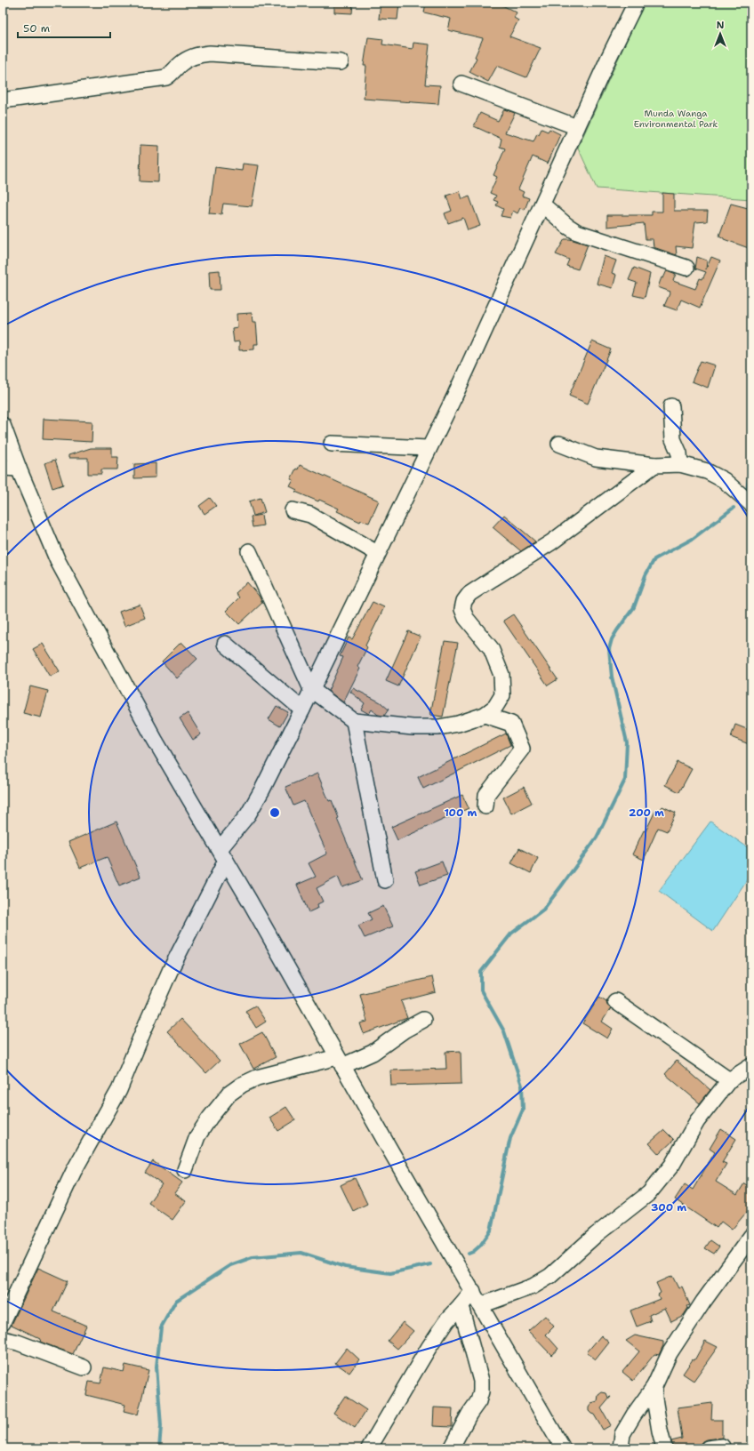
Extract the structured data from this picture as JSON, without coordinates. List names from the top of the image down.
{
  "parks": ["Munda Wanga Environmental Park"],
  "scale_bar": "50 m",
  "north": "top",
  "rings": ["100 m", "200 m", "300 m"]
}
